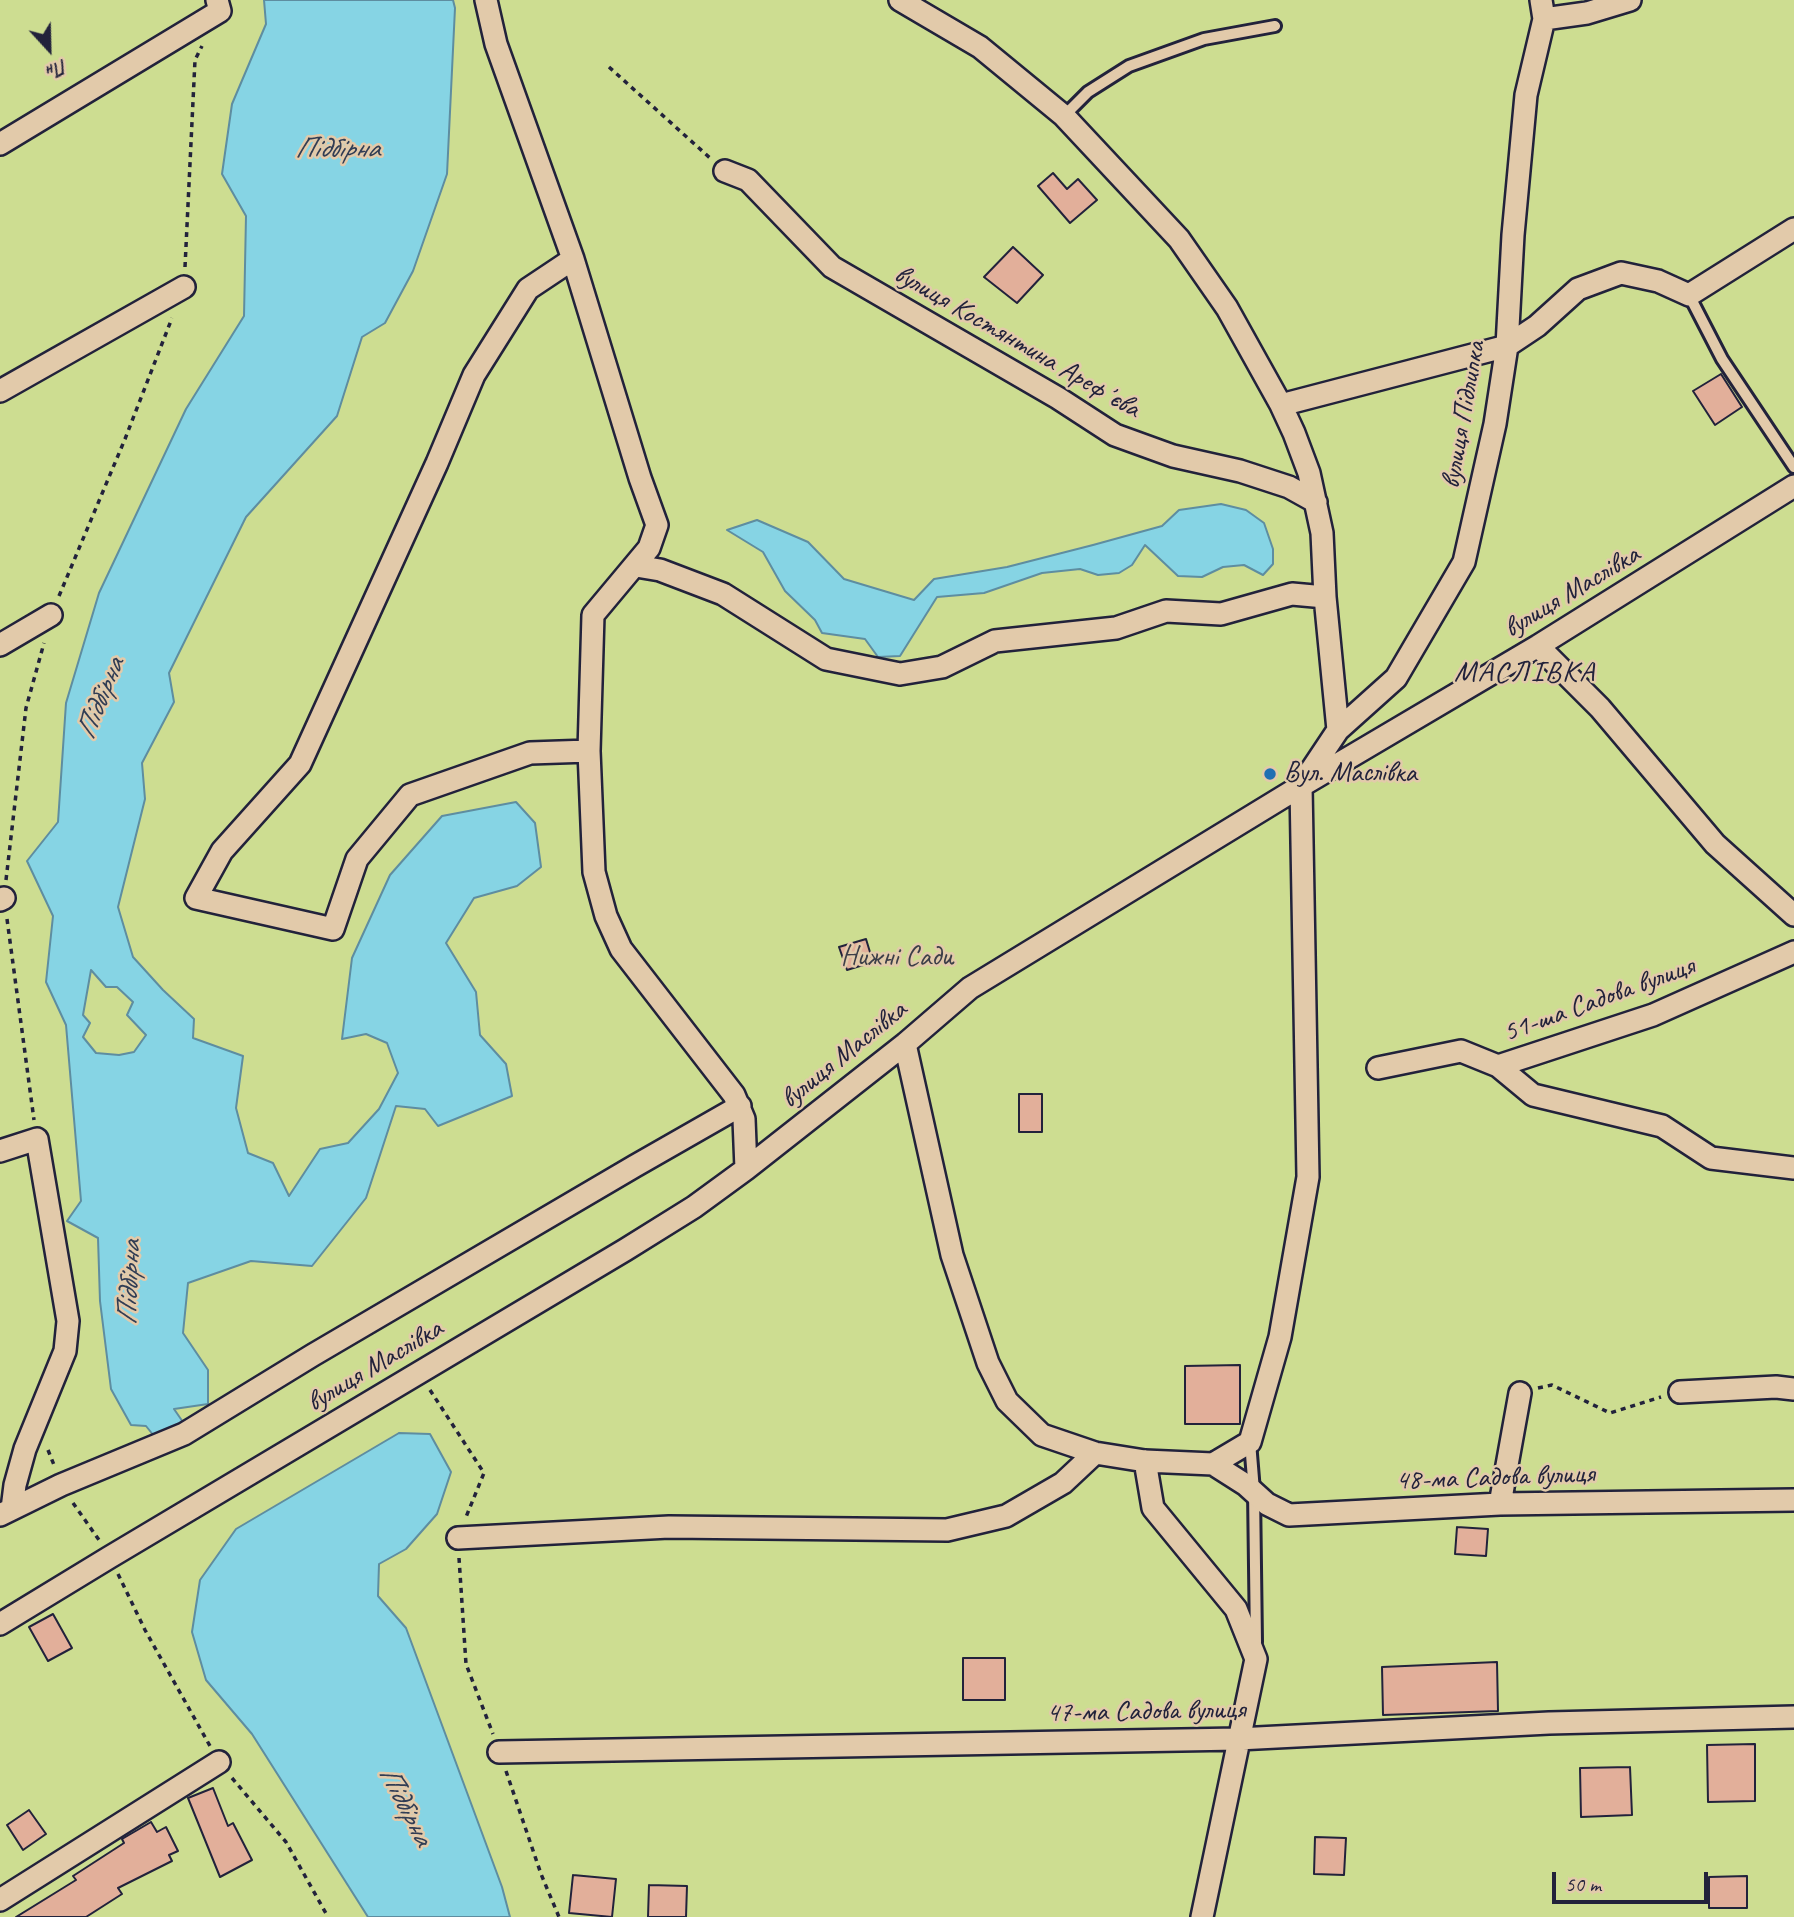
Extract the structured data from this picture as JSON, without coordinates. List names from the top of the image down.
{
  "streets": {
    "street": [
      "вулиця Костянтина Арефʼєва",
      "вулиця Підлипка",
      "вулиця Маслівка",
      "51-ша Садова вулиця",
      "48-ма Садова вулиця",
      "47-ма Садова вулиця"
    ]
  },
  "crossings": [
    ["вулиця Підлипка", "вулиця Маслівка"]
  ],
  "districts": ["МАСЛІВКА"],
  "water": ["Підбірна"],
  "parks": ["Нижні Сади"],
  "places": ["Вул. Маслівка"],
  "scale_bar": "50 m",
  "north": "bottom"
}
